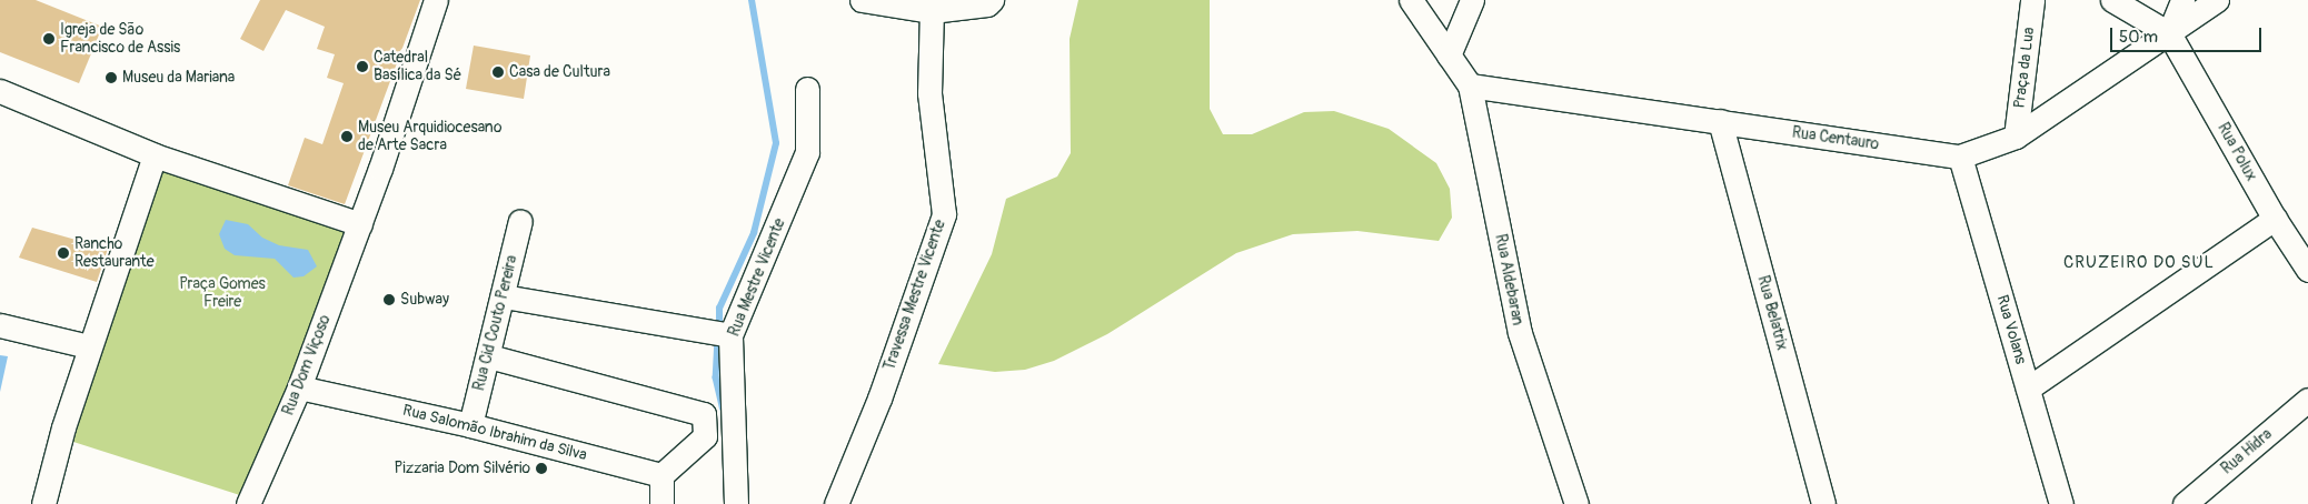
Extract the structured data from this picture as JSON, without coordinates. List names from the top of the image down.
{
  "streets": {
    "street": [
      "Praça da Lua",
      "Rua Centauro",
      "Rua Polux",
      "Rua Mestre Vicente",
      "Rua Aldebaran",
      "Travessa Mestre Vicente",
      "Rua Belatrix",
      "Rua Cid Couto Pereira",
      "Rua Volans",
      "Rua Dom Viçoso",
      "Rua Salomão Ibrahim da Silva",
      "Rua Hidra"
    ]
  },
  "crossings": [
    ["Praça da Lua", "Rua Centauro"],
    ["Rua Centauro", "Rua Polux"],
    ["Rua Centauro", "Rua Aldebaran"],
    ["Rua Centauro", "Rua Belatrix"],
    ["Rua Centauro", "Rua Volans"],
    ["Rua Cid Couto Pereira", "Rua Salomão Ibrahim da Silva"],
    ["Rua Dom Viçoso", "Rua Salomão Ibrahim da Silva"]
  ],
  "districts": ["CRUZEIRO DO SUL"],
  "parks": ["Praça Gomes Freire"],
  "places": [
    "Igreja de São Francisco de Assis",
    "Catedral Basílica da Sé",
    "Casa de Cultura",
    "Museu da Mariana",
    "Museu Arquidiocesano de Arte Sacra",
    "Rancho Restaurante",
    "Subway",
    "Pizzaria Dom Silvério"
  ],
  "scale_bar": "50 m"
}
